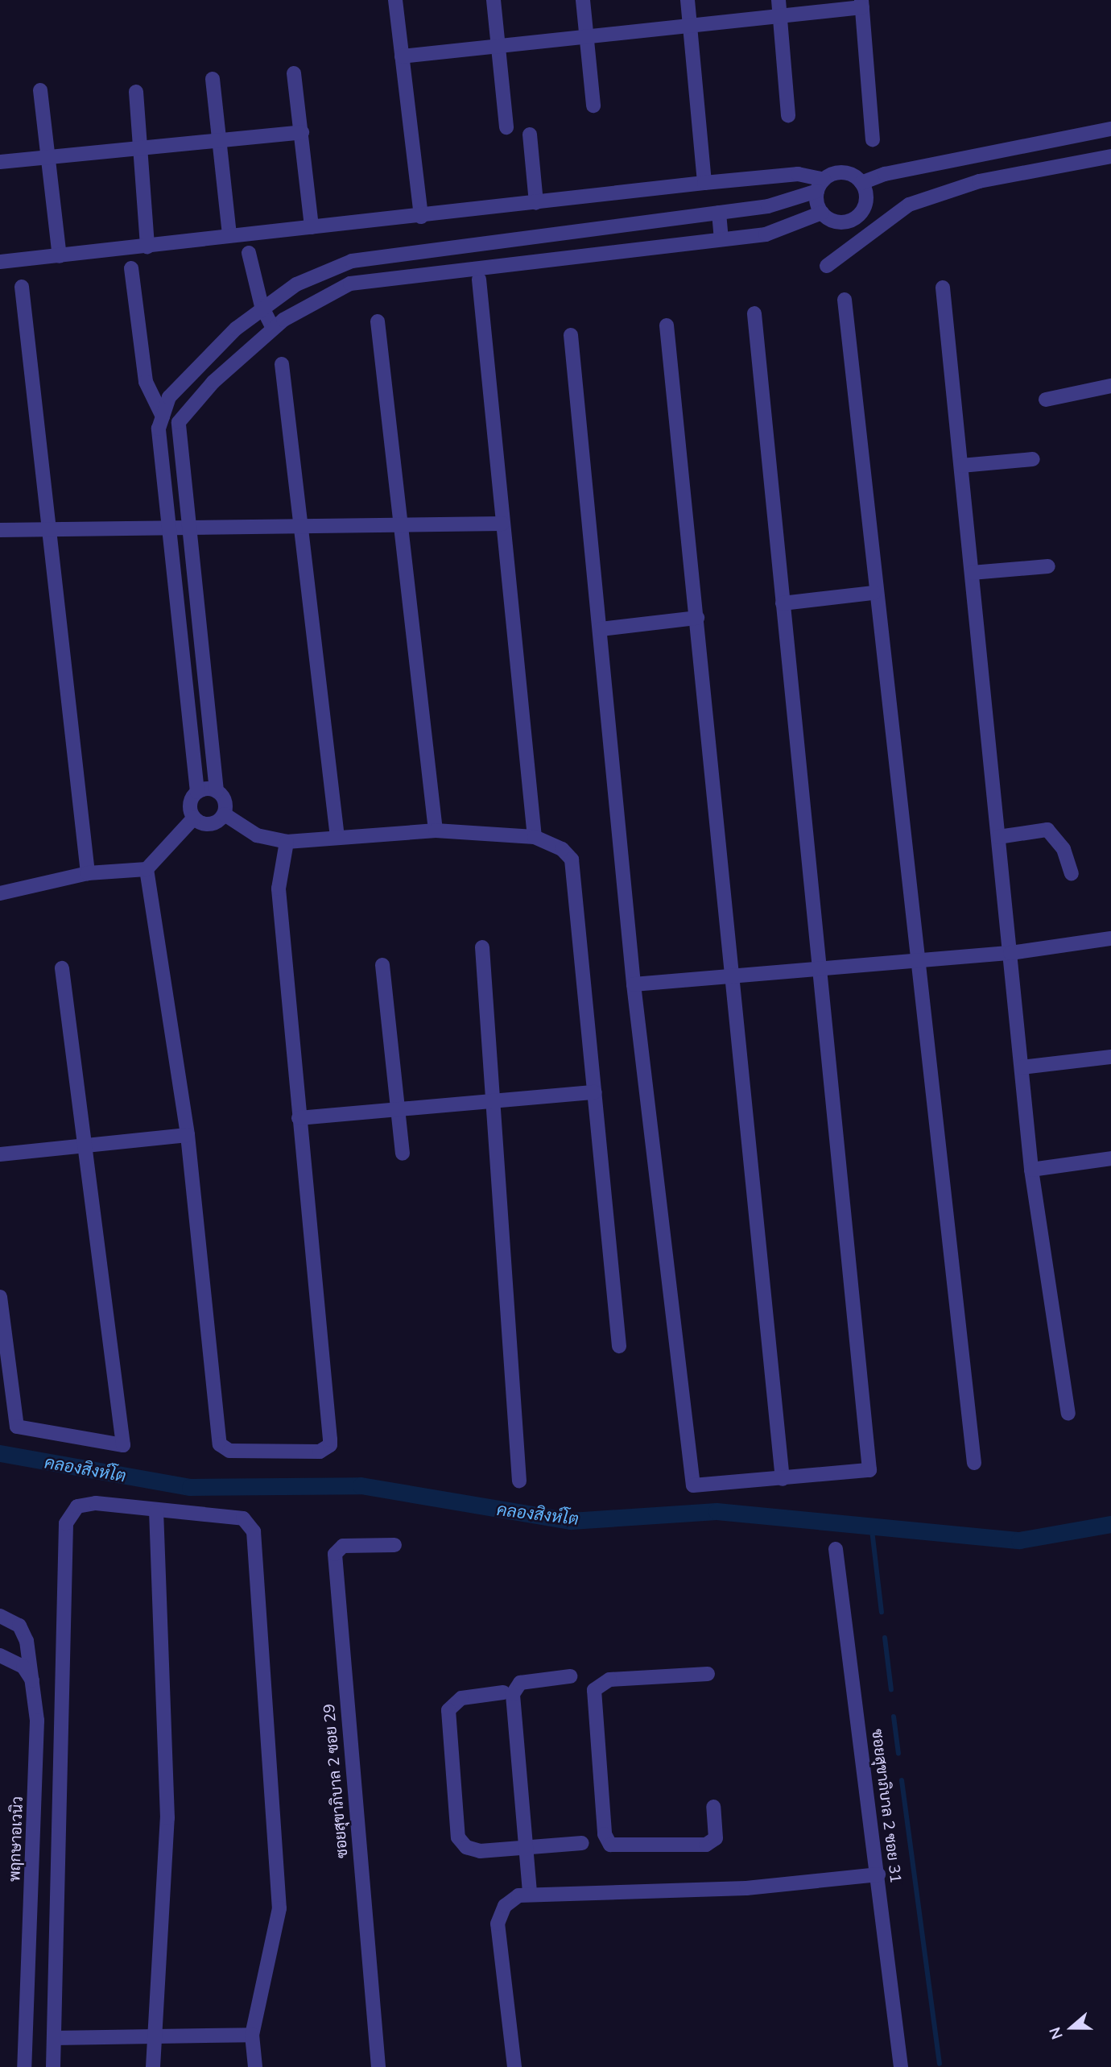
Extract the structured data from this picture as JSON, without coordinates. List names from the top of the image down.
{
  "streets": {
    "street": ["ซอยสุขาภิบาล 2 ซอย 29", "ซอยสุขาภิบาล 2 ซอย 31", "พฤกษาอเวนิว"]
  },
  "water": ["คลองสิงห์โต"],
  "north": "left"
}
